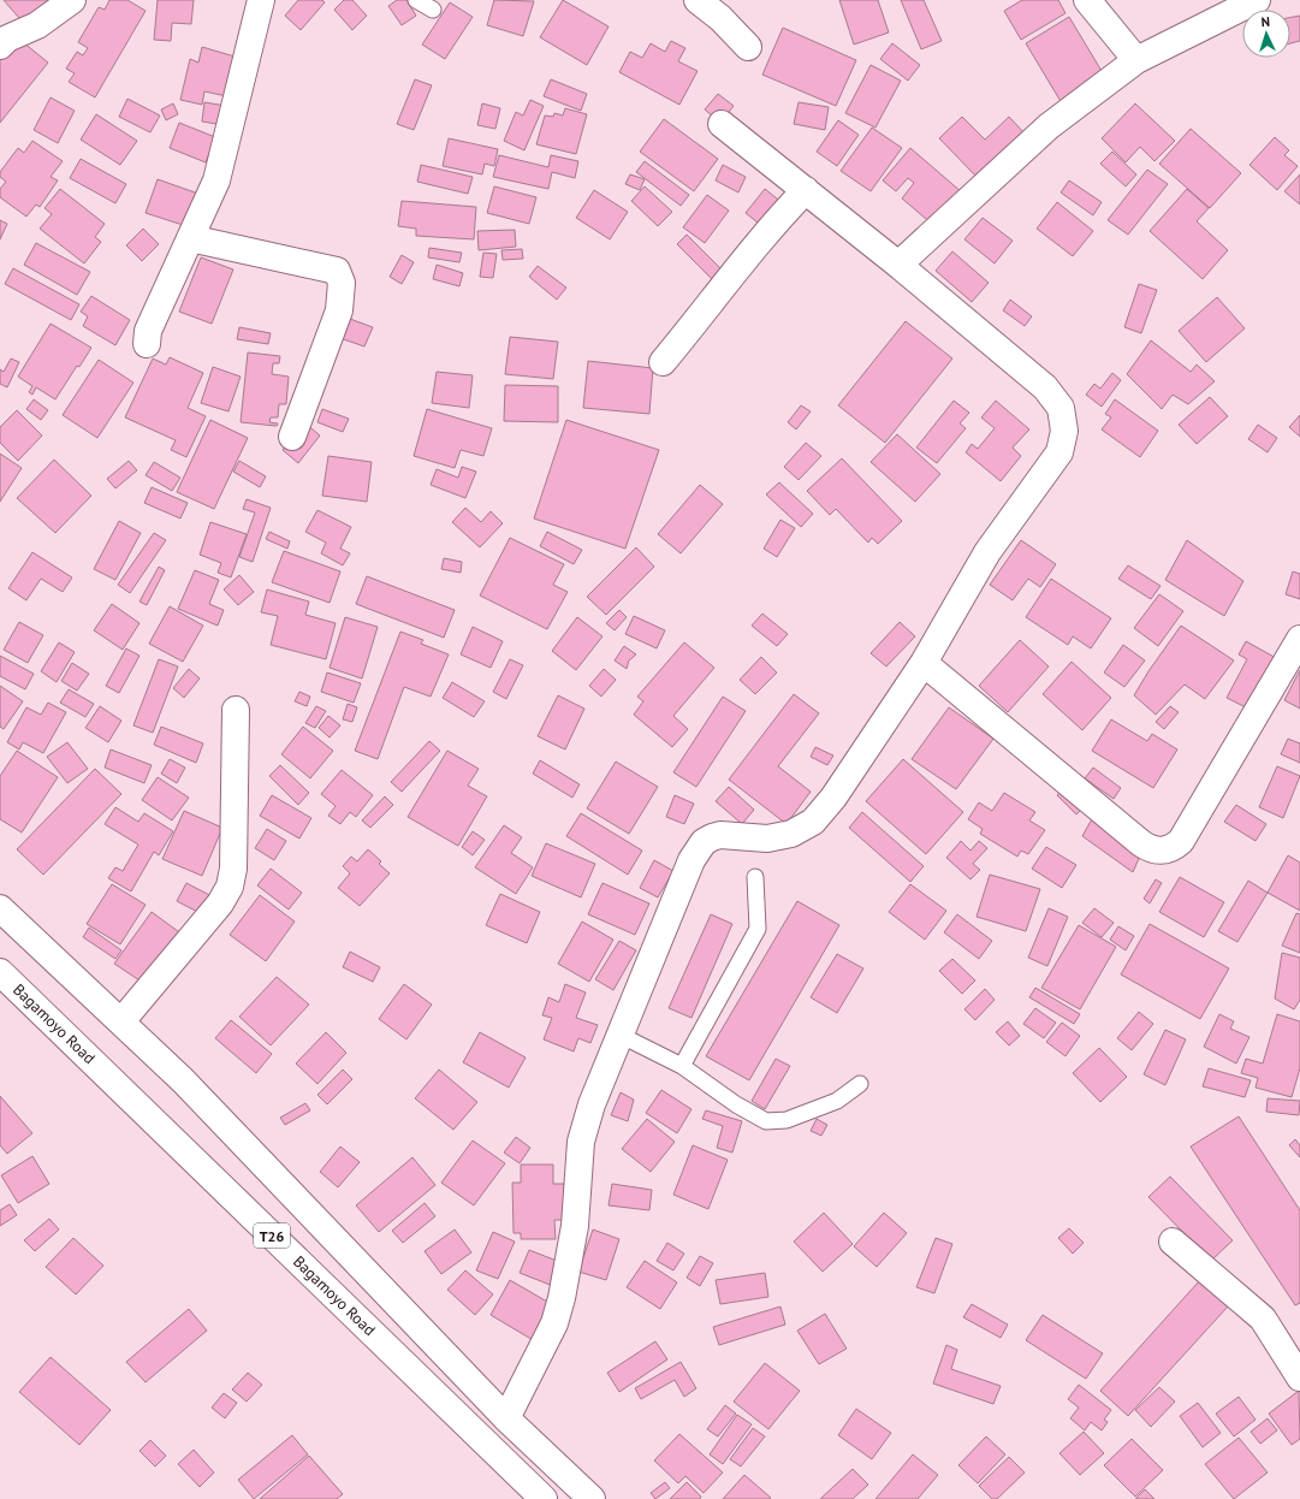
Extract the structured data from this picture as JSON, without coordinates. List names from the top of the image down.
{
  "streets": {
    "main road": ["Bagamoyo Road", "T26"]
  },
  "north": "top"
}
